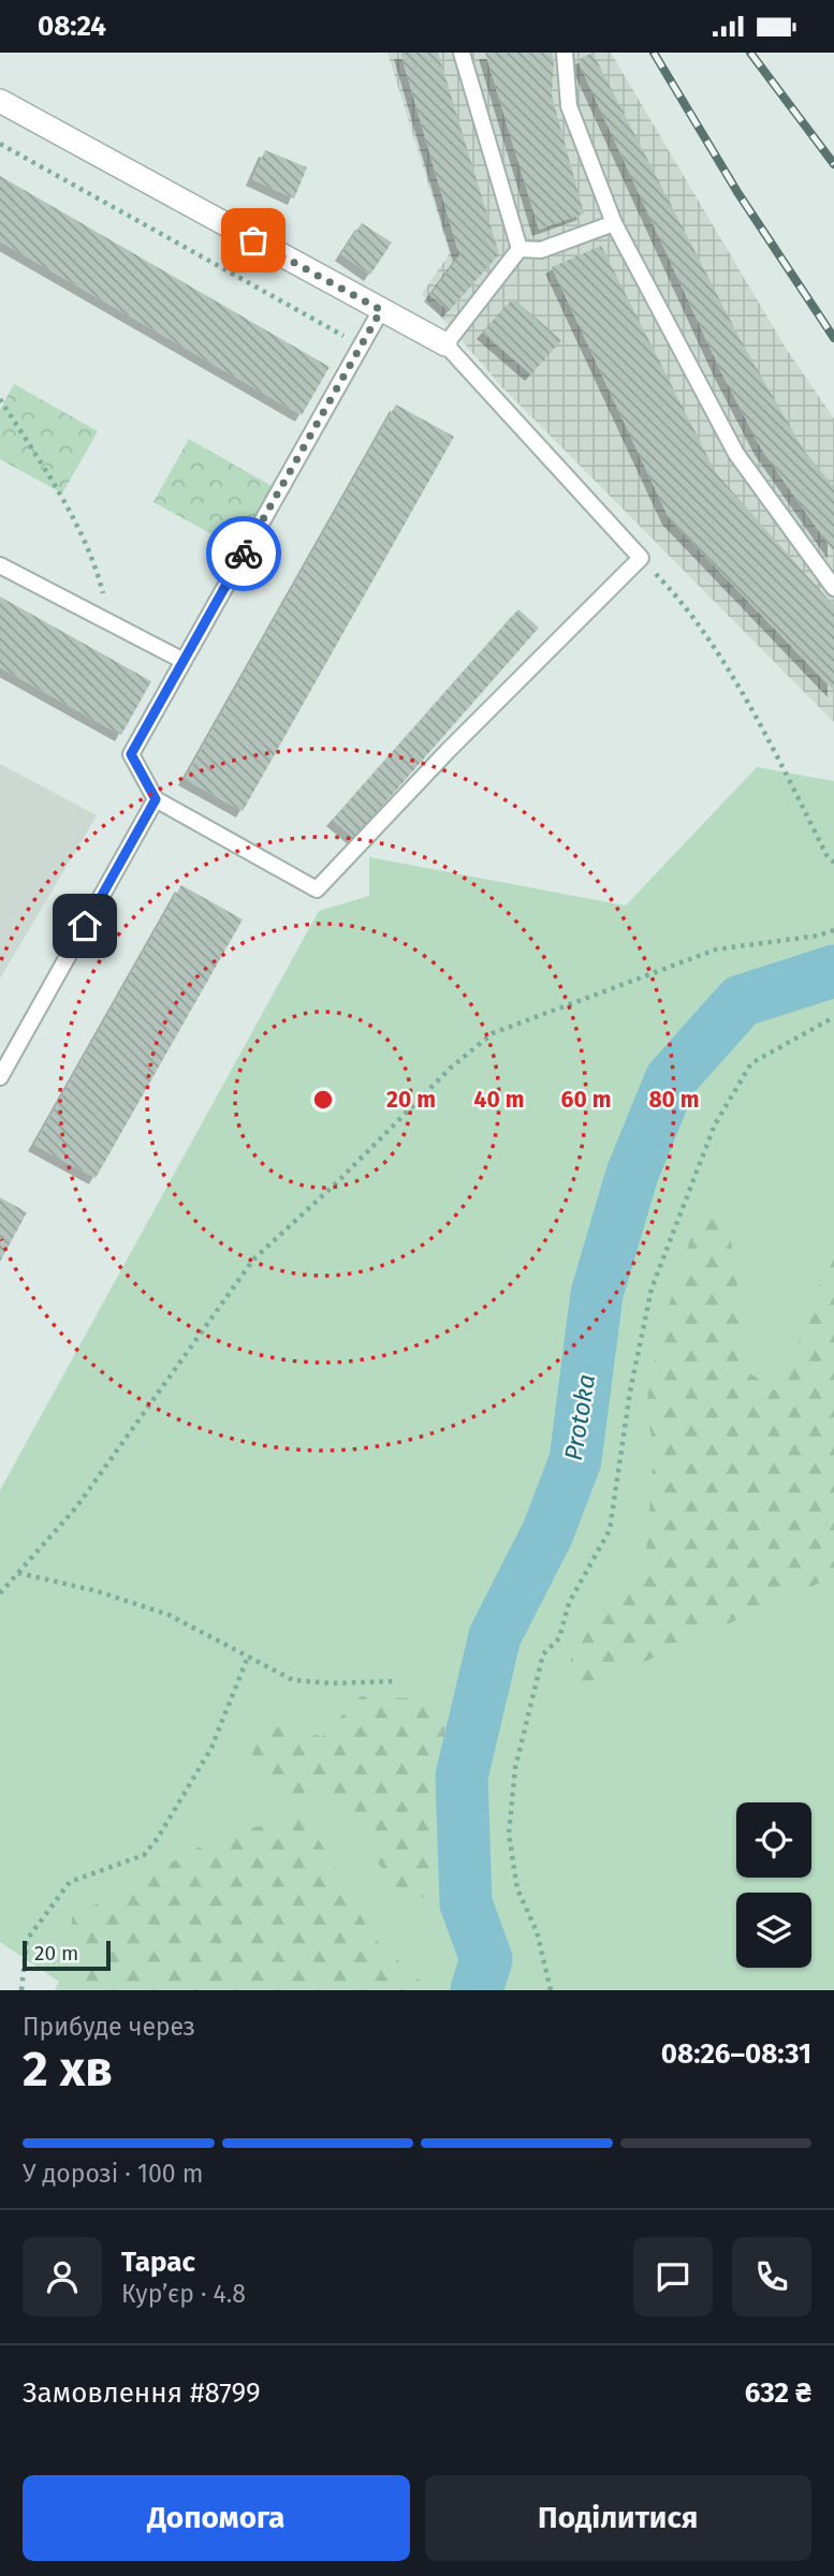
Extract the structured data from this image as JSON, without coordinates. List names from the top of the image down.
{
  "water": ["Protoka"],
  "scale_bar": "20 m",
  "page": {
    "status": "08:24",
    "scale": "20 m",
    "heading": ["2 хв", "Прибуде через", "08:26–08:31"],
    "panel": [
      "Тарас",
      "Кур’єр · 4.8",
      "Замовлення #8799",
      "632 ₴"
    ],
    "bar": "У дорозі · 100 m",
    "buttons": ["Допомога", "Поділитися"]
  },
  "rings": [
    "20 m",
    "40 m",
    "60 m",
    "80 m"
  ]
}
